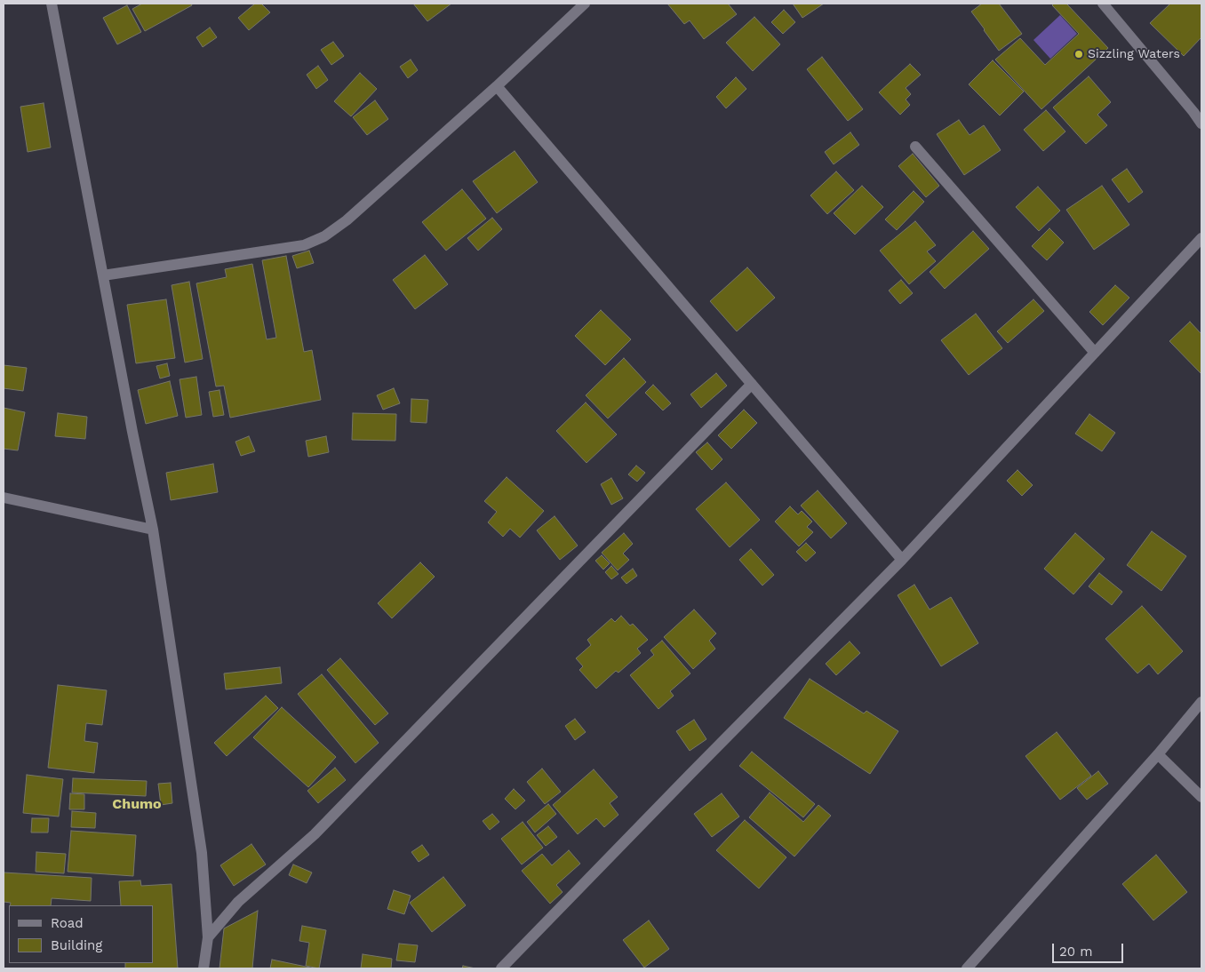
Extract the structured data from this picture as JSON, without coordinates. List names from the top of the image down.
{
  "districts": ["Chumo"],
  "places": ["Sizzling Waters"],
  "legend": ["Road", "Building"],
  "scale_bar": "20 m"
}
